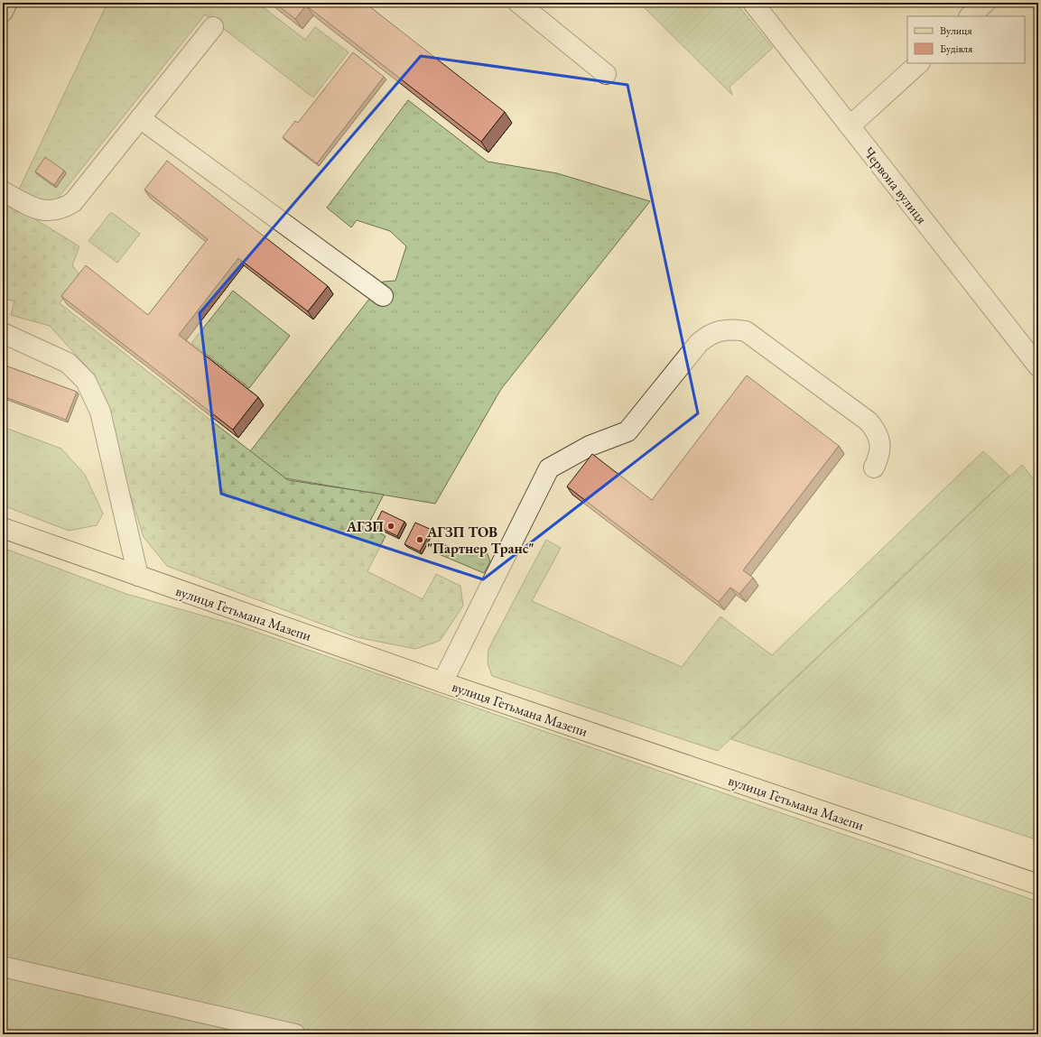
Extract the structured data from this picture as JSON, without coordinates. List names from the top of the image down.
{
  "streets": {
    "main road": ["вулиця Гетьмана Мазепи"],
    "street": ["Червона вулиця"]
  },
  "places": ["АГЗП", "АГЗП ТОВ \"Партнер Транс\""],
  "legend": ["Вулиця", "Будівля"]
}
